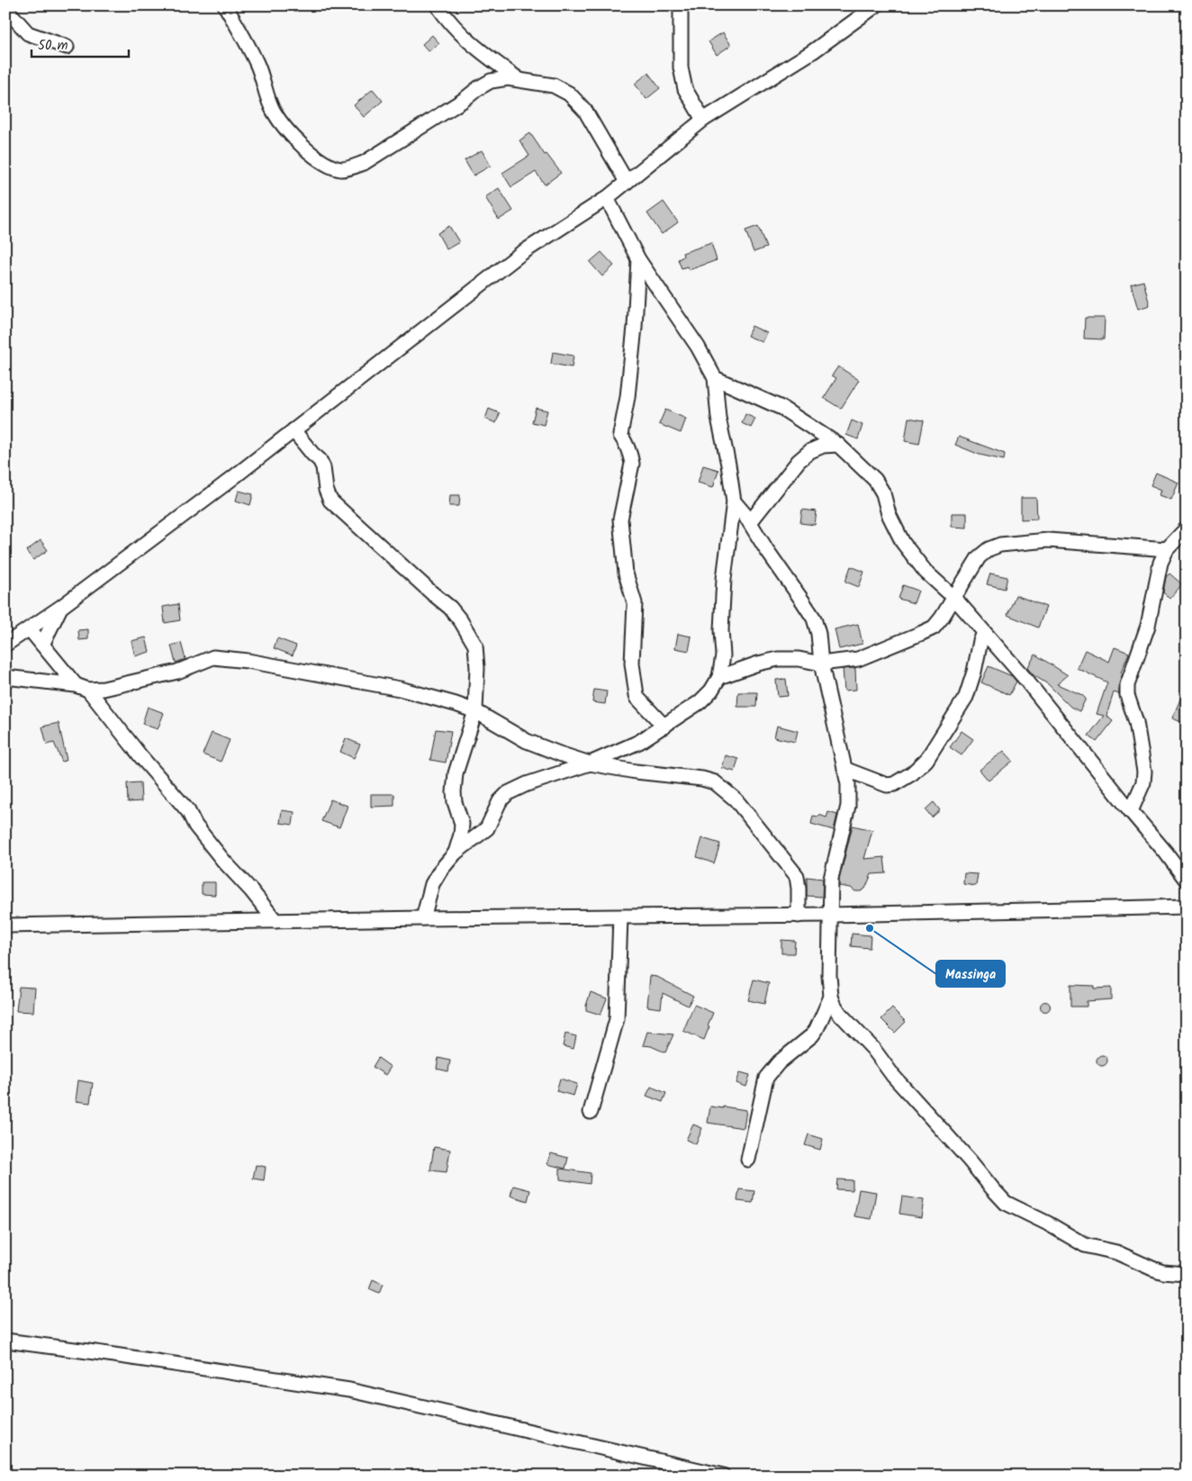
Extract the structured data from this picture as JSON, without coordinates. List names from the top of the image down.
{
  "places": ["Massinga"],
  "scale_bar": "50 m"
}
